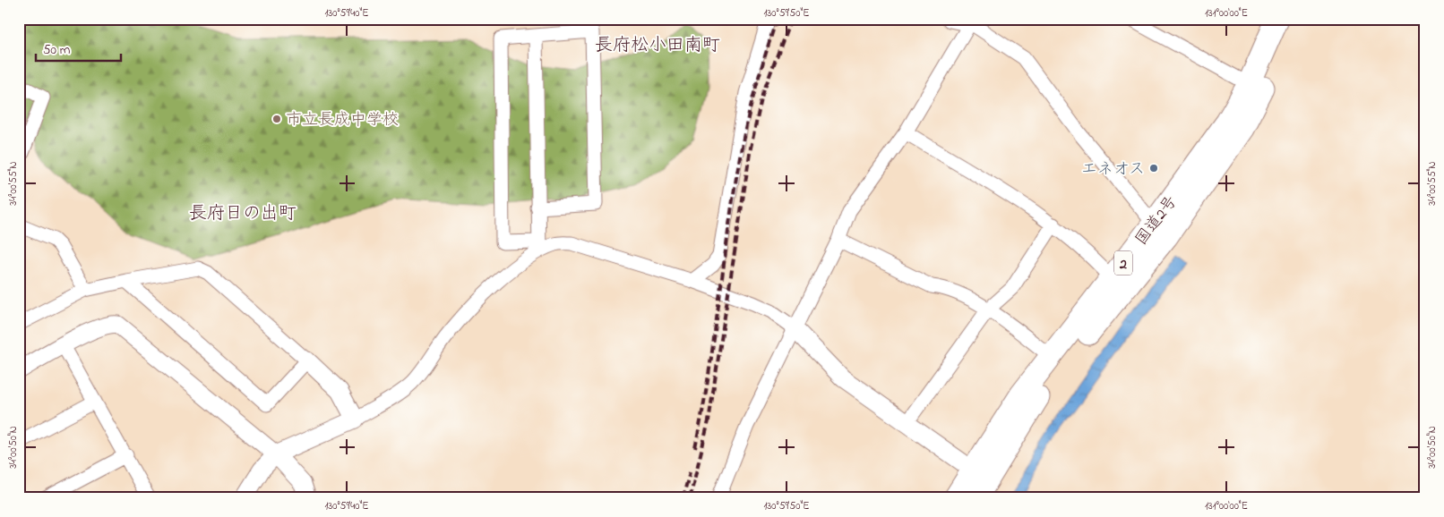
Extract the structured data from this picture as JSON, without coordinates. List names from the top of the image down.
{
  "streets": {
    "highway": ["国道2号", "2"]
  },
  "districts": ["長府松小田南町", "長府日の出町"],
  "places": ["市立長成中学校", "エネオス"],
  "scale_bar": "50 m",
  "coordinates": [
    "130°59'40\"E",
    "130°59'50\"E",
    "131°00'00\"E",
    "34°00'55\"N",
    "34°00'50\"N"
  ]
}
